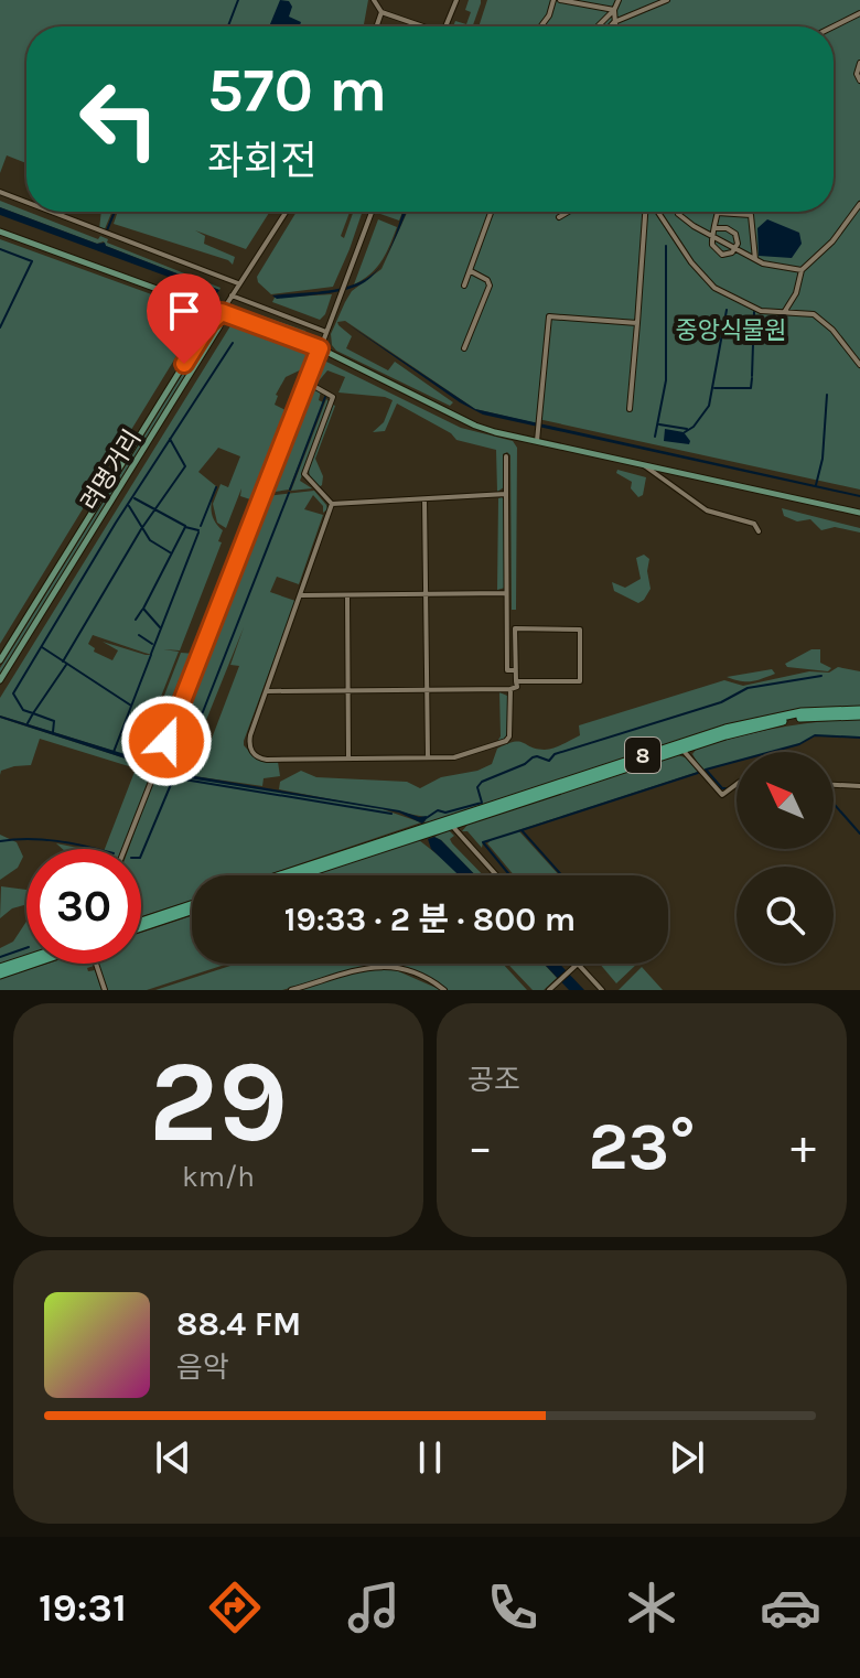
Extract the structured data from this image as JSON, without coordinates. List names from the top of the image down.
{
  "streets": {
    "highway": ["8"],
    "main road": ["려명거리"]
  },
  "parks": ["중앙식물원"],
  "north": "top left",
  "page": {
    "turn": ["570 m", "좌회전"],
    "limit": "30",
    "trip": "19:33 · 2 분 · 800 m",
    "tile": [
      ["29", "km/h"],
      "공조"
    ],
    "heat": ["−", "23°", "+"],
    "song": ["88.4 FM", "음악"],
    "tabs": "19:31"
  }
}
